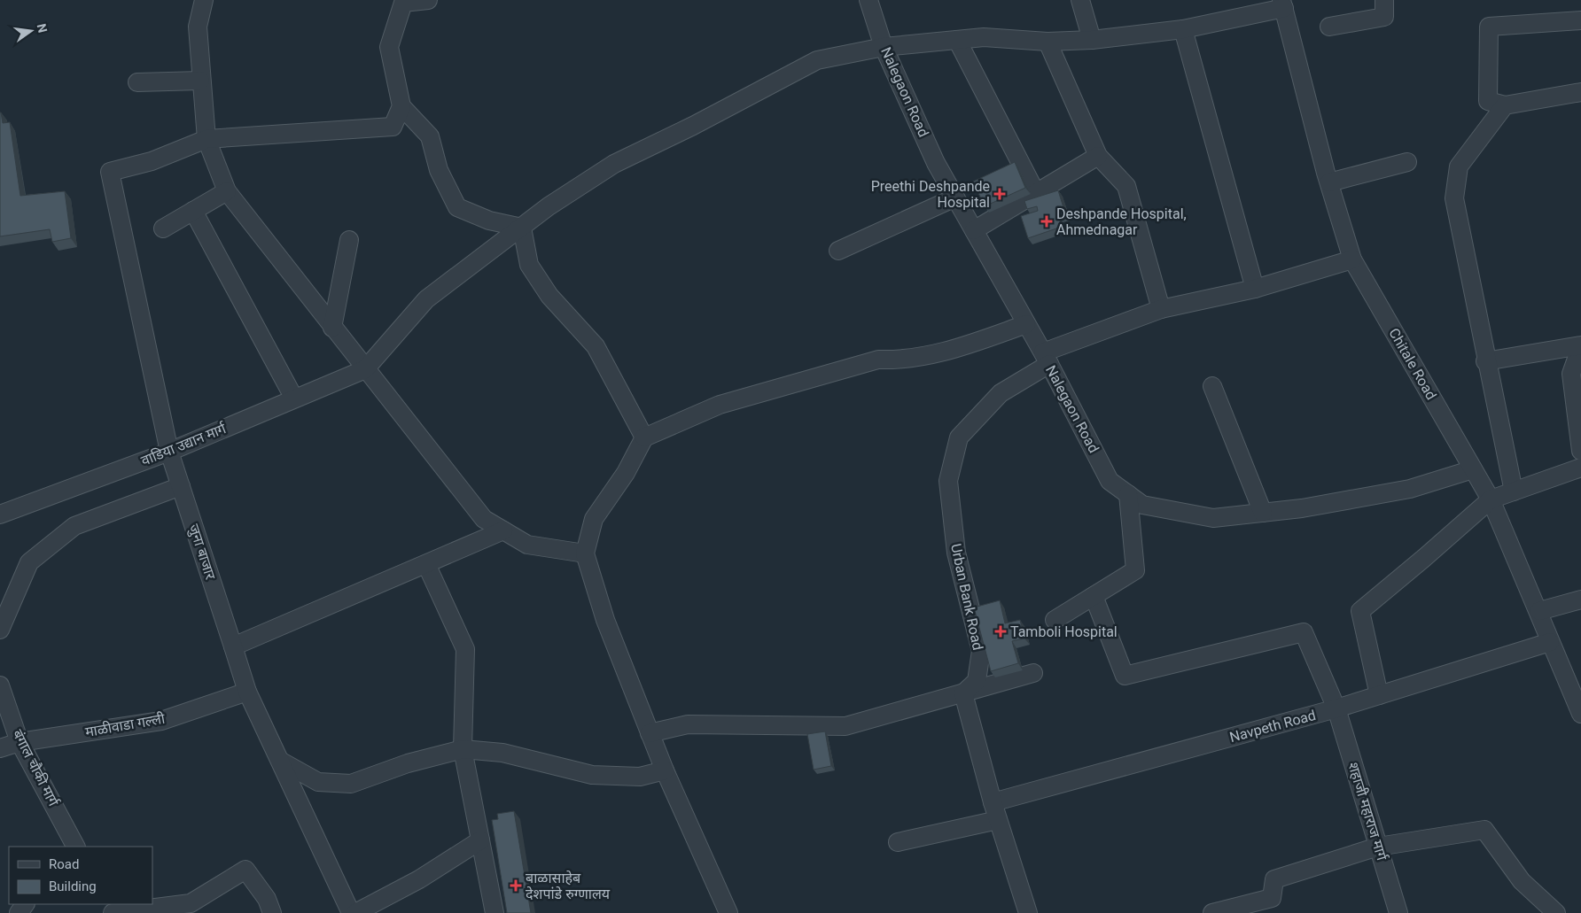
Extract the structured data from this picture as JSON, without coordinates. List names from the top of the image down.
{
  "streets": {
    "street": [
      "Nalegaon Road",
      "Chitale Road",
      "वाडिया उद्यान मार्ग",
      "जुना बाजार",
      "Urban Bank Road",
      "माळीवाडा गल्ली",
      "Navpeth Road",
      "बंगाल चौकी मार्ग",
      "शहाजी महाराज मार्ग"
    ]
  },
  "crossings": [
    ["Nalegaon Road", "Chitale Road"],
    ["Nalegaon Road", "Urban Bank Road"],
    ["Chitale Road", "Urban Bank Road"],
    ["Chitale Road", "Navpeth Road"],
    ["वाडिया उद्यान मार्ग", "जुना बाजार"],
    ["जुना बाजार", "माळीवाडा गल्ली"],
    ["माळीवाडा गल्ली", "बंगाल चौकी मार्ग"],
    ["Navpeth Road", "शहाजी महाराज मार्ग"]
  ],
  "places": {
    "health": [
      "Preethi Deshpande Hospital",
      "Deshpande Hospital, Ahmednagar",
      "Tamboli Hospital",
      "बाळासाहेब देशपांडे रुग्णालय"
    ]
  },
  "legend": ["Road", "Building"],
  "north": "right"
}
